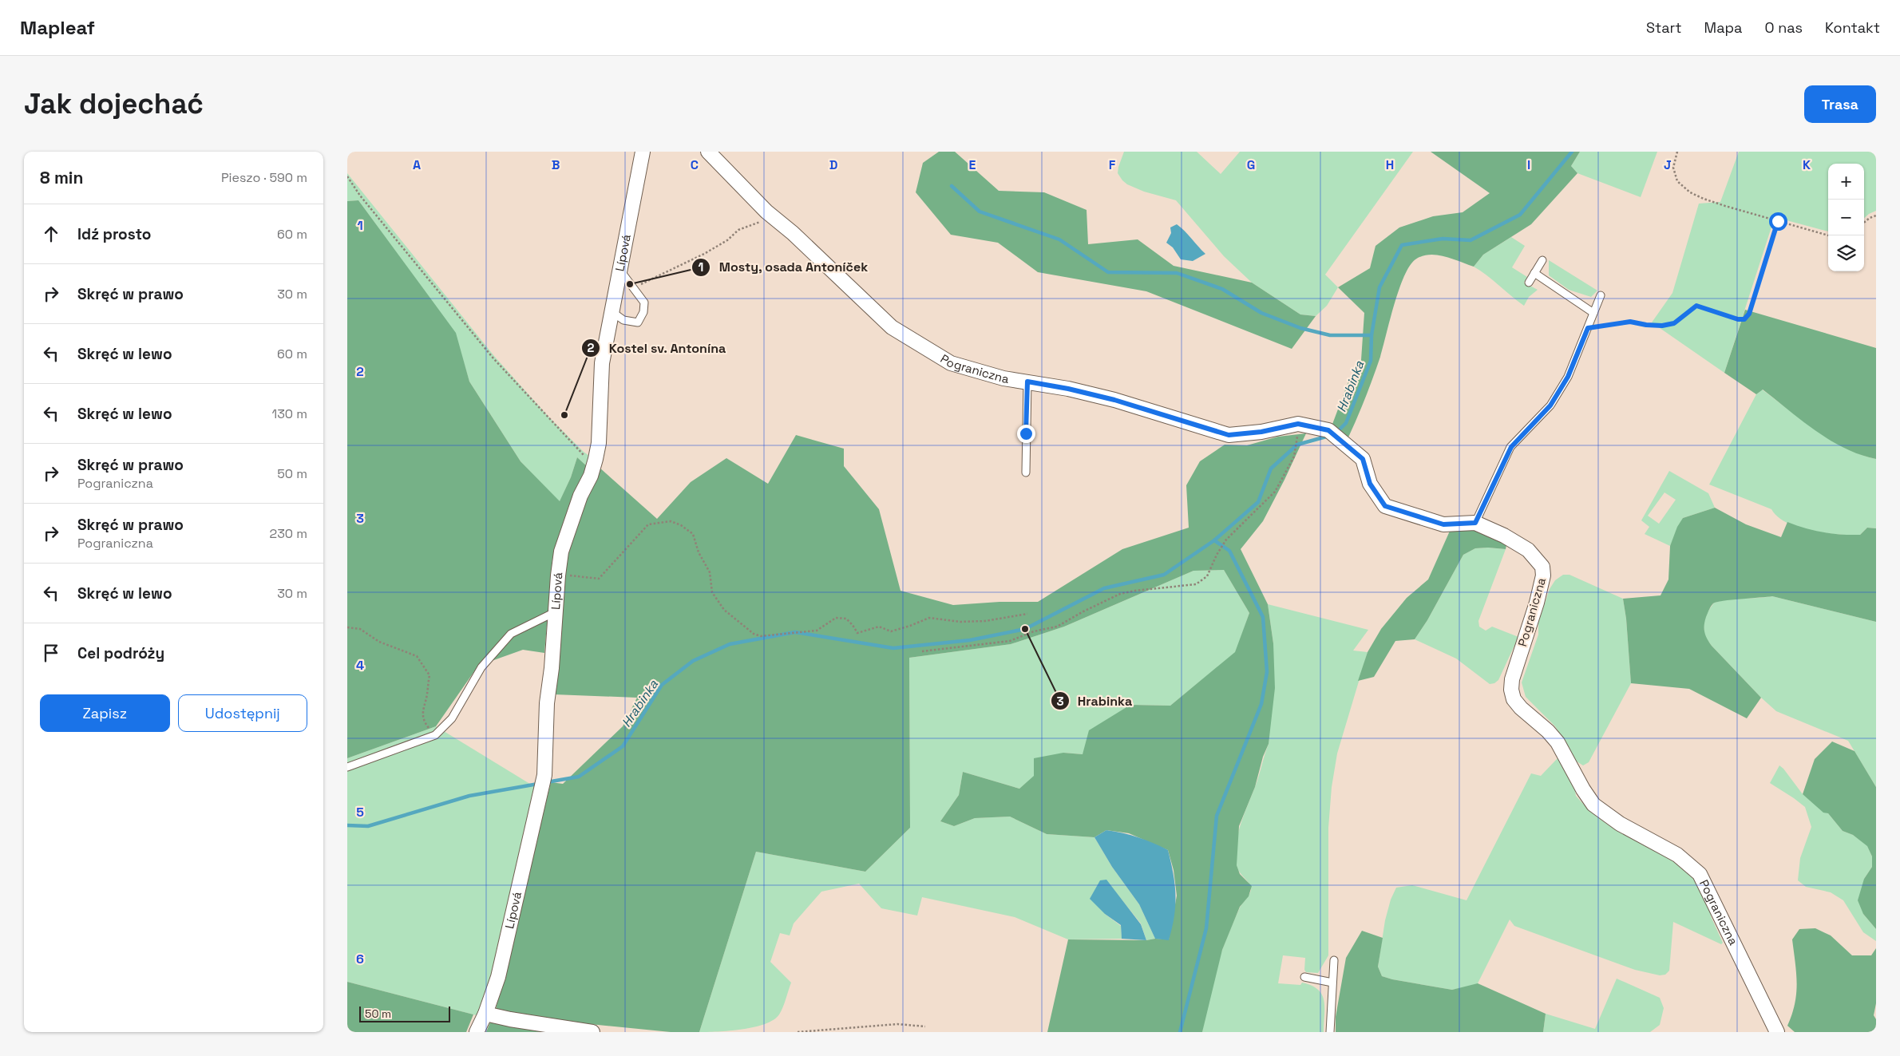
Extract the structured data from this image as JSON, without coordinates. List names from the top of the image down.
{
  "streets": {
    "street": ["Lípová", "Pograniczna"]
  },
  "water": ["Hrabinka"],
  "places": ["Mosty, osada Antoníček", "Kostel sv. Antonína", "Hrabinka"],
  "scale_bar": "50 m",
  "page": {
    "header": "Mapleaf",
    "nav": [
      "Start",
      "Mapa",
      "O nas",
      "Kontakt"
    ],
    "buttons": [
      "Trasa",
      ["Zapisz", "Udostępnij"]
    ],
    "title": "Jak dojechać",
    "heading": ["8 min", "Pieszo · 590 m"],
    "map_buttons": ["+", "−"],
    "list": [
      ["Idź prosto", "60 m"],
      ["Skręć w prawo", "30 m"],
      ["Skręć w lewo", "60 m"],
      ["Skręć w lewo", "130 m"],
      ["Skręć w prawo", "Pograniczna", "50 m"],
      ["Skręć w prawo", "Pograniczna", "230 m"],
      ["Skręć w lewo", "30 m"],
      "Cel podróży"
    ],
    "scale": "50 m"
  },
  "grid": {
    "columns": [
      "A",
      "B",
      "C",
      "D",
      "E",
      "F",
      "G",
      "H",
      "I",
      "J",
      "K"
    ],
    "rows": [
      "1",
      "2",
      "3",
      "4",
      "5",
      "6"
    ]
  }
}
